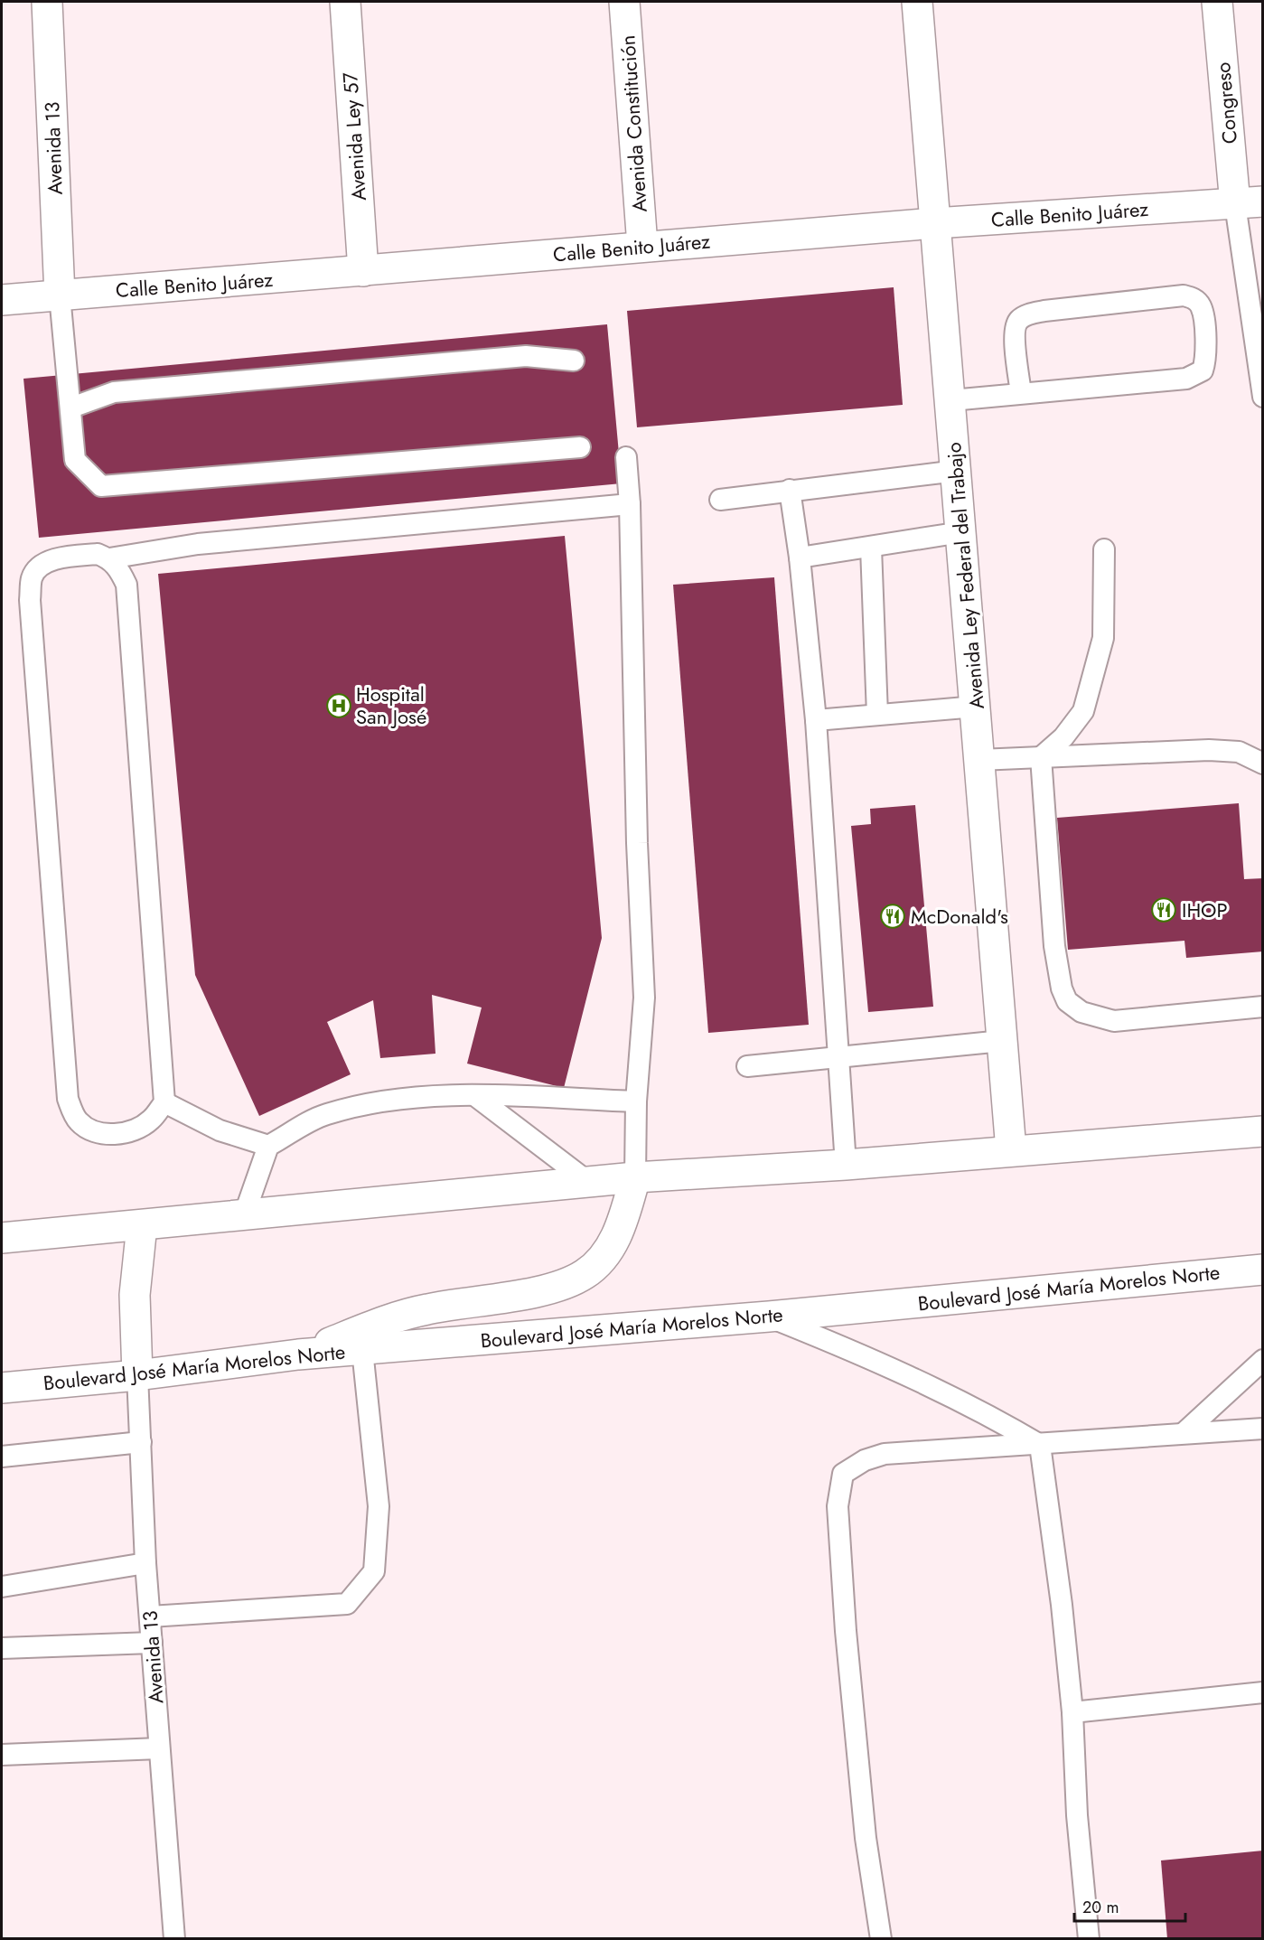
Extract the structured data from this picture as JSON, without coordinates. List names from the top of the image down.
{
  "streets": {
    "street": [
      "Congreso",
      "Avenida Constitución",
      "Avenida Ley 57",
      "Avenida 13",
      "Calle Benito Juárez",
      "Avenida Ley Federal del Trabajo",
      "Boulevard José María Morelos Norte"
    ]
  },
  "crossings": [
    ["Congreso", "Calle Benito Juárez"],
    ["Avenida Constitución", "Calle Benito Juárez"],
    ["Avenida Ley 57", "Calle Benito Juárez"],
    ["Avenida 13", "Calle Benito Juárez"],
    ["Avenida 13", "Boulevard José María Morelos Norte"],
    ["Calle Benito Juárez", "Avenida Ley Federal del Trabajo"]
  ],
  "places": {
    "hospital": ["Hospital San José"],
    "restaurant": ["IHOP", "McDonald's"]
  },
  "scale_bar": "20 m"
}
